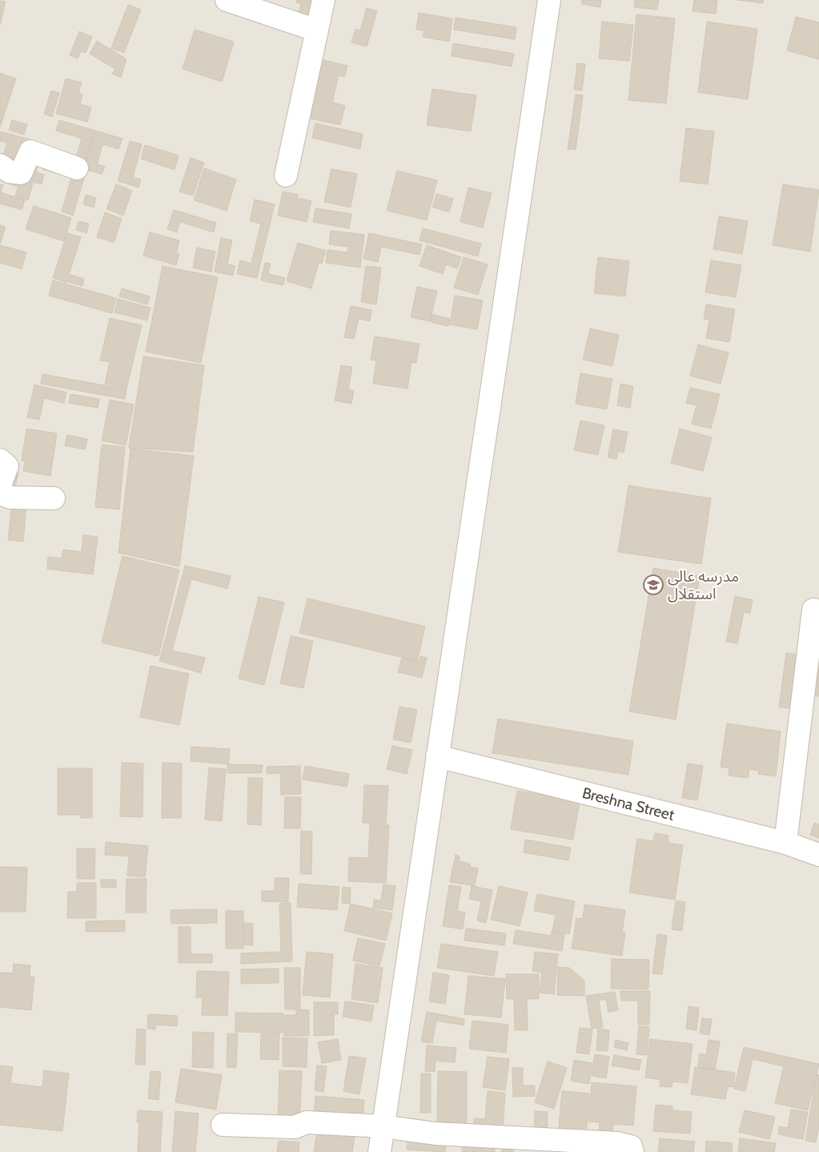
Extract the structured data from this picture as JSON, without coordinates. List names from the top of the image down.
{
  "streets": {
    "street": ["Breshna Street"]
  },
  "places": {
    "school or university": ["مدرسه عالی استقلال"]
  }
}
